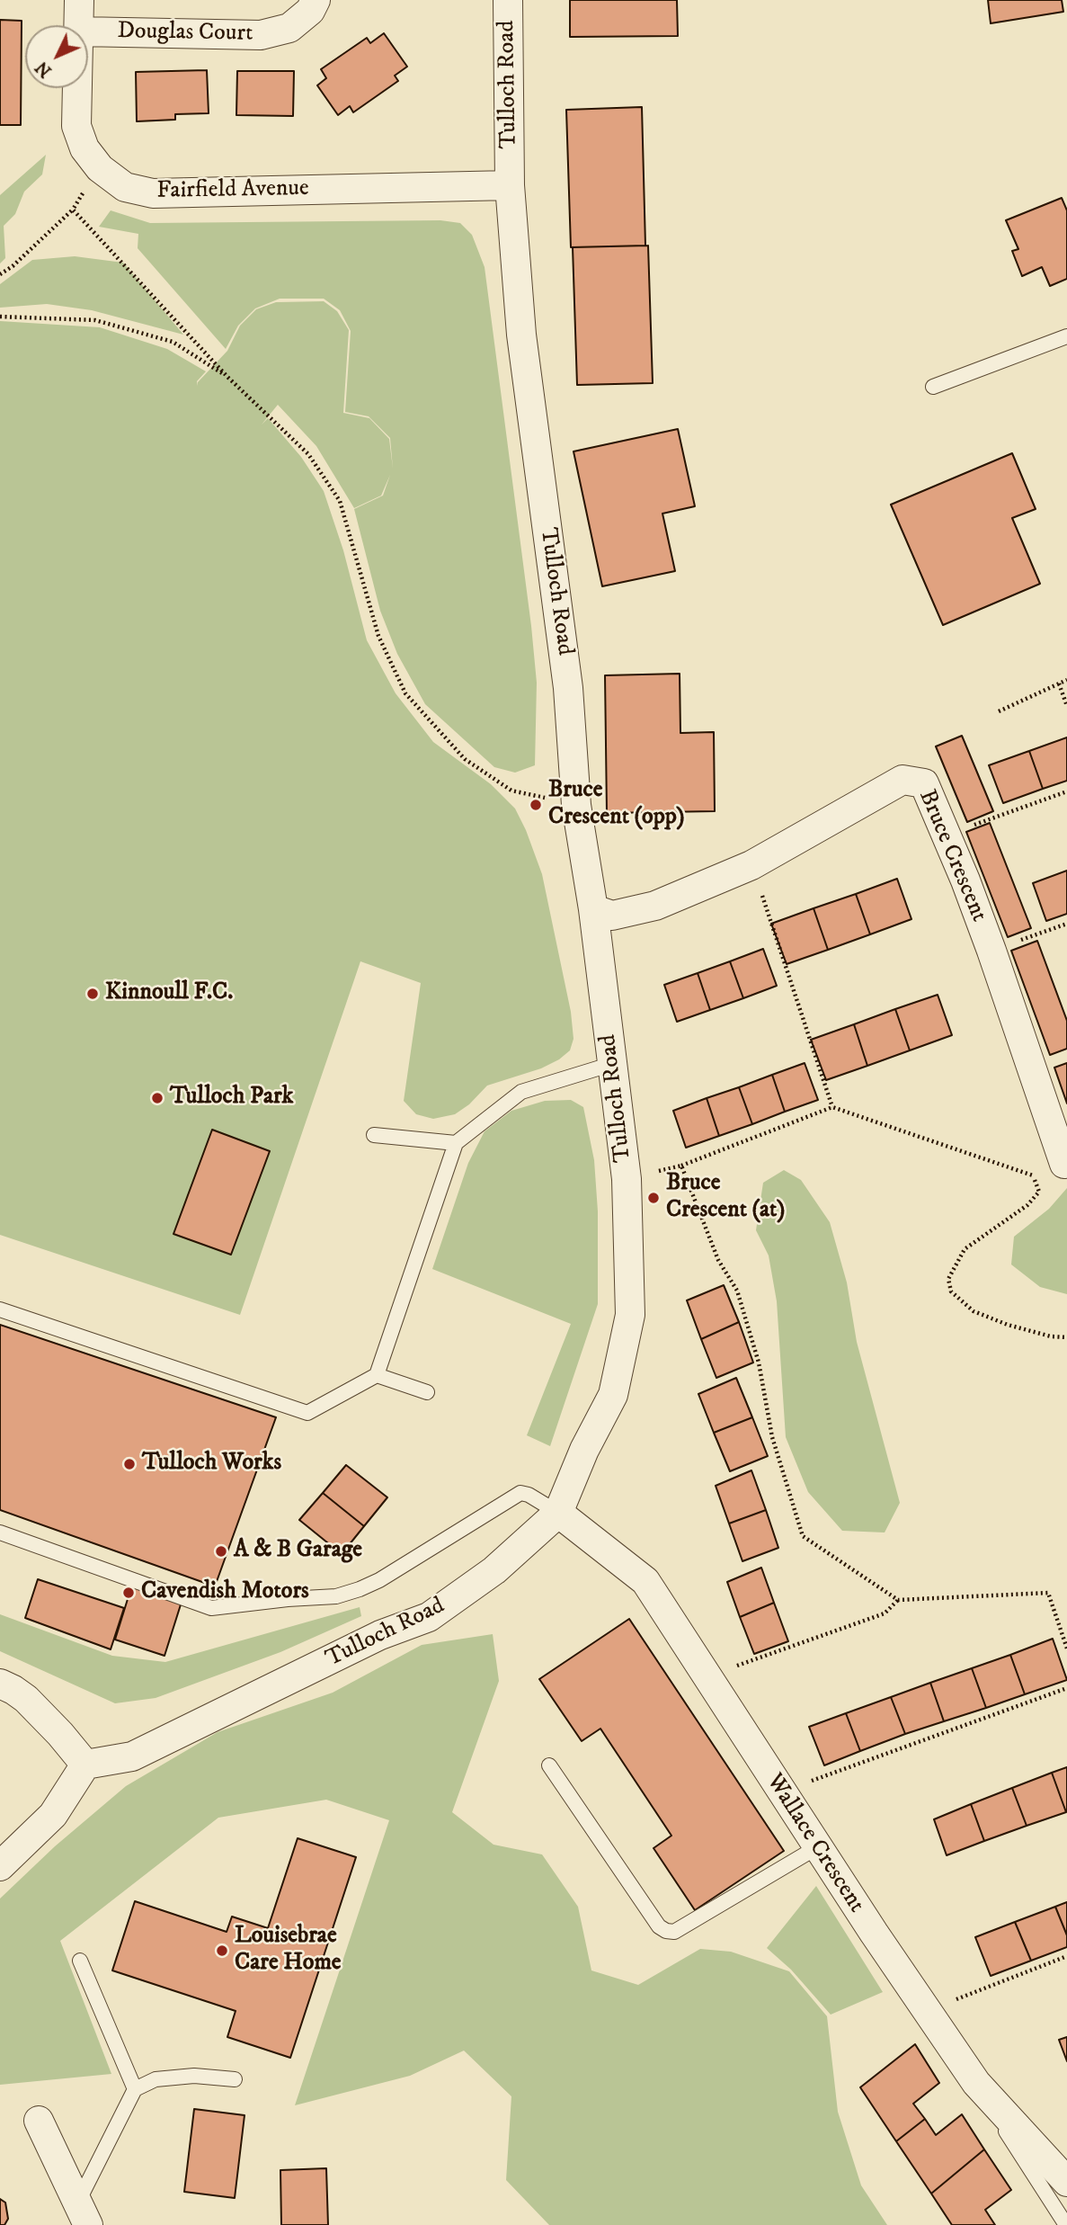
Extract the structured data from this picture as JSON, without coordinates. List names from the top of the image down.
{
  "streets": {
    "street": [
      "Douglas Court",
      "Tulloch Road",
      "Fairfield Avenue",
      "Bruce Crescent",
      "Wallace Crescent"
    ]
  },
  "crossings": [
    ["Tulloch Road", "Fairfield Avenue"],
    ["Tulloch Road", "Bruce Crescent"],
    ["Tulloch Road", "Wallace Crescent"]
  ],
  "places": [
    "Bruce Crescent (opp)",
    "Kinnoull F.C.",
    "Tulloch Park",
    "Bruce Crescent (at)",
    "Tulloch Works",
    "A & B Garage",
    "Cavendish Motors",
    "Louisebrae Care Home"
  ],
  "north": "bottom left"
}
